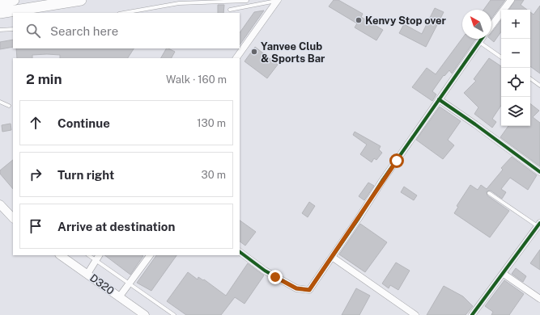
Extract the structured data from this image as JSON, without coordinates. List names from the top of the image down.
{
  "streets": {
    "street": ["D320"]
  },
  "places": ["Kenvy Stop over", "Yanvee Club & Sports Bar"],
  "north": "top left",
  "page": {
    "map_buttons": ["+", "−"],
    "search": "Search here",
    "heading": ["2 min", "Walk · 160 m"],
    "list": [
      ["Continue", "130 m"],
      ["Turn right", "30 m"],
      "Arrive at destination"
    ]
  }
}
